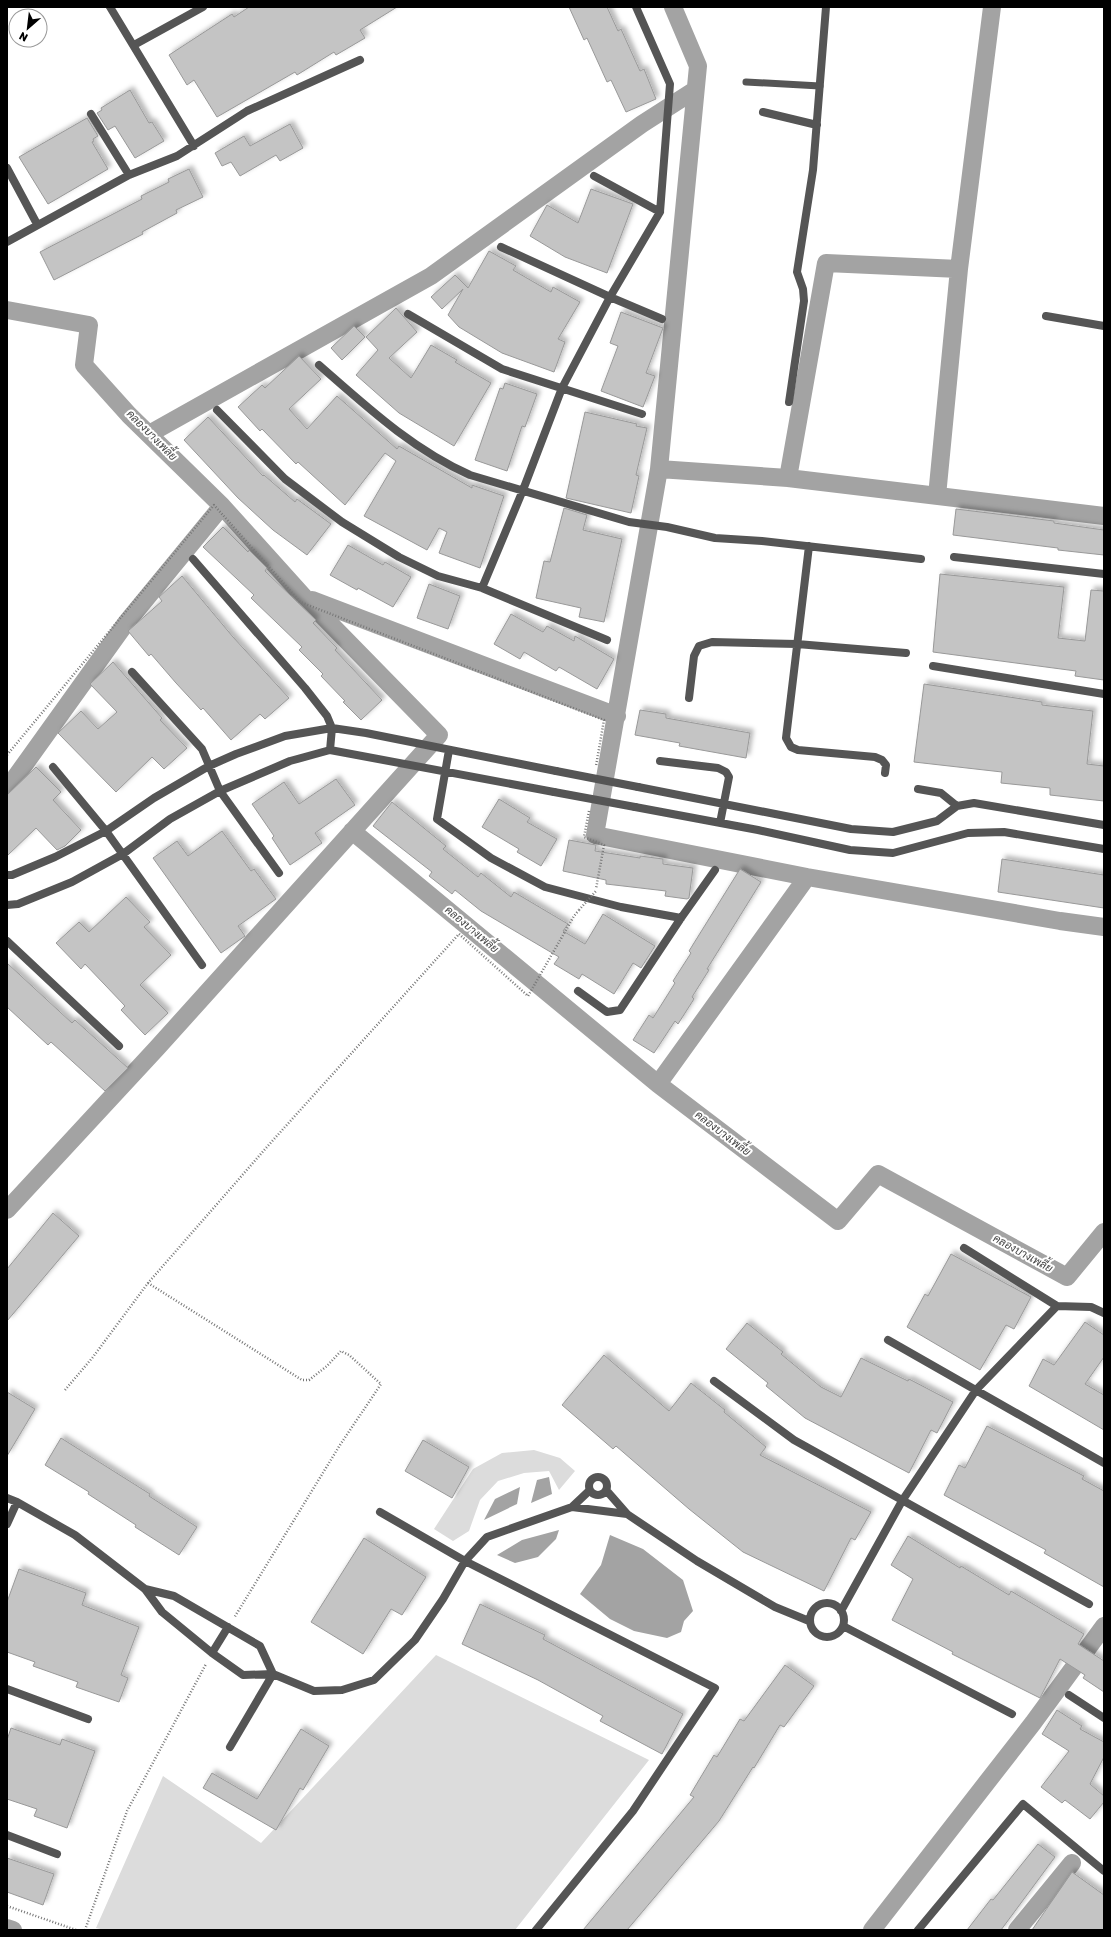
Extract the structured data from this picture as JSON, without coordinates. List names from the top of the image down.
{
  "water": ["คลองบางเพลี้ย"],
  "north": "bottom left"
}
